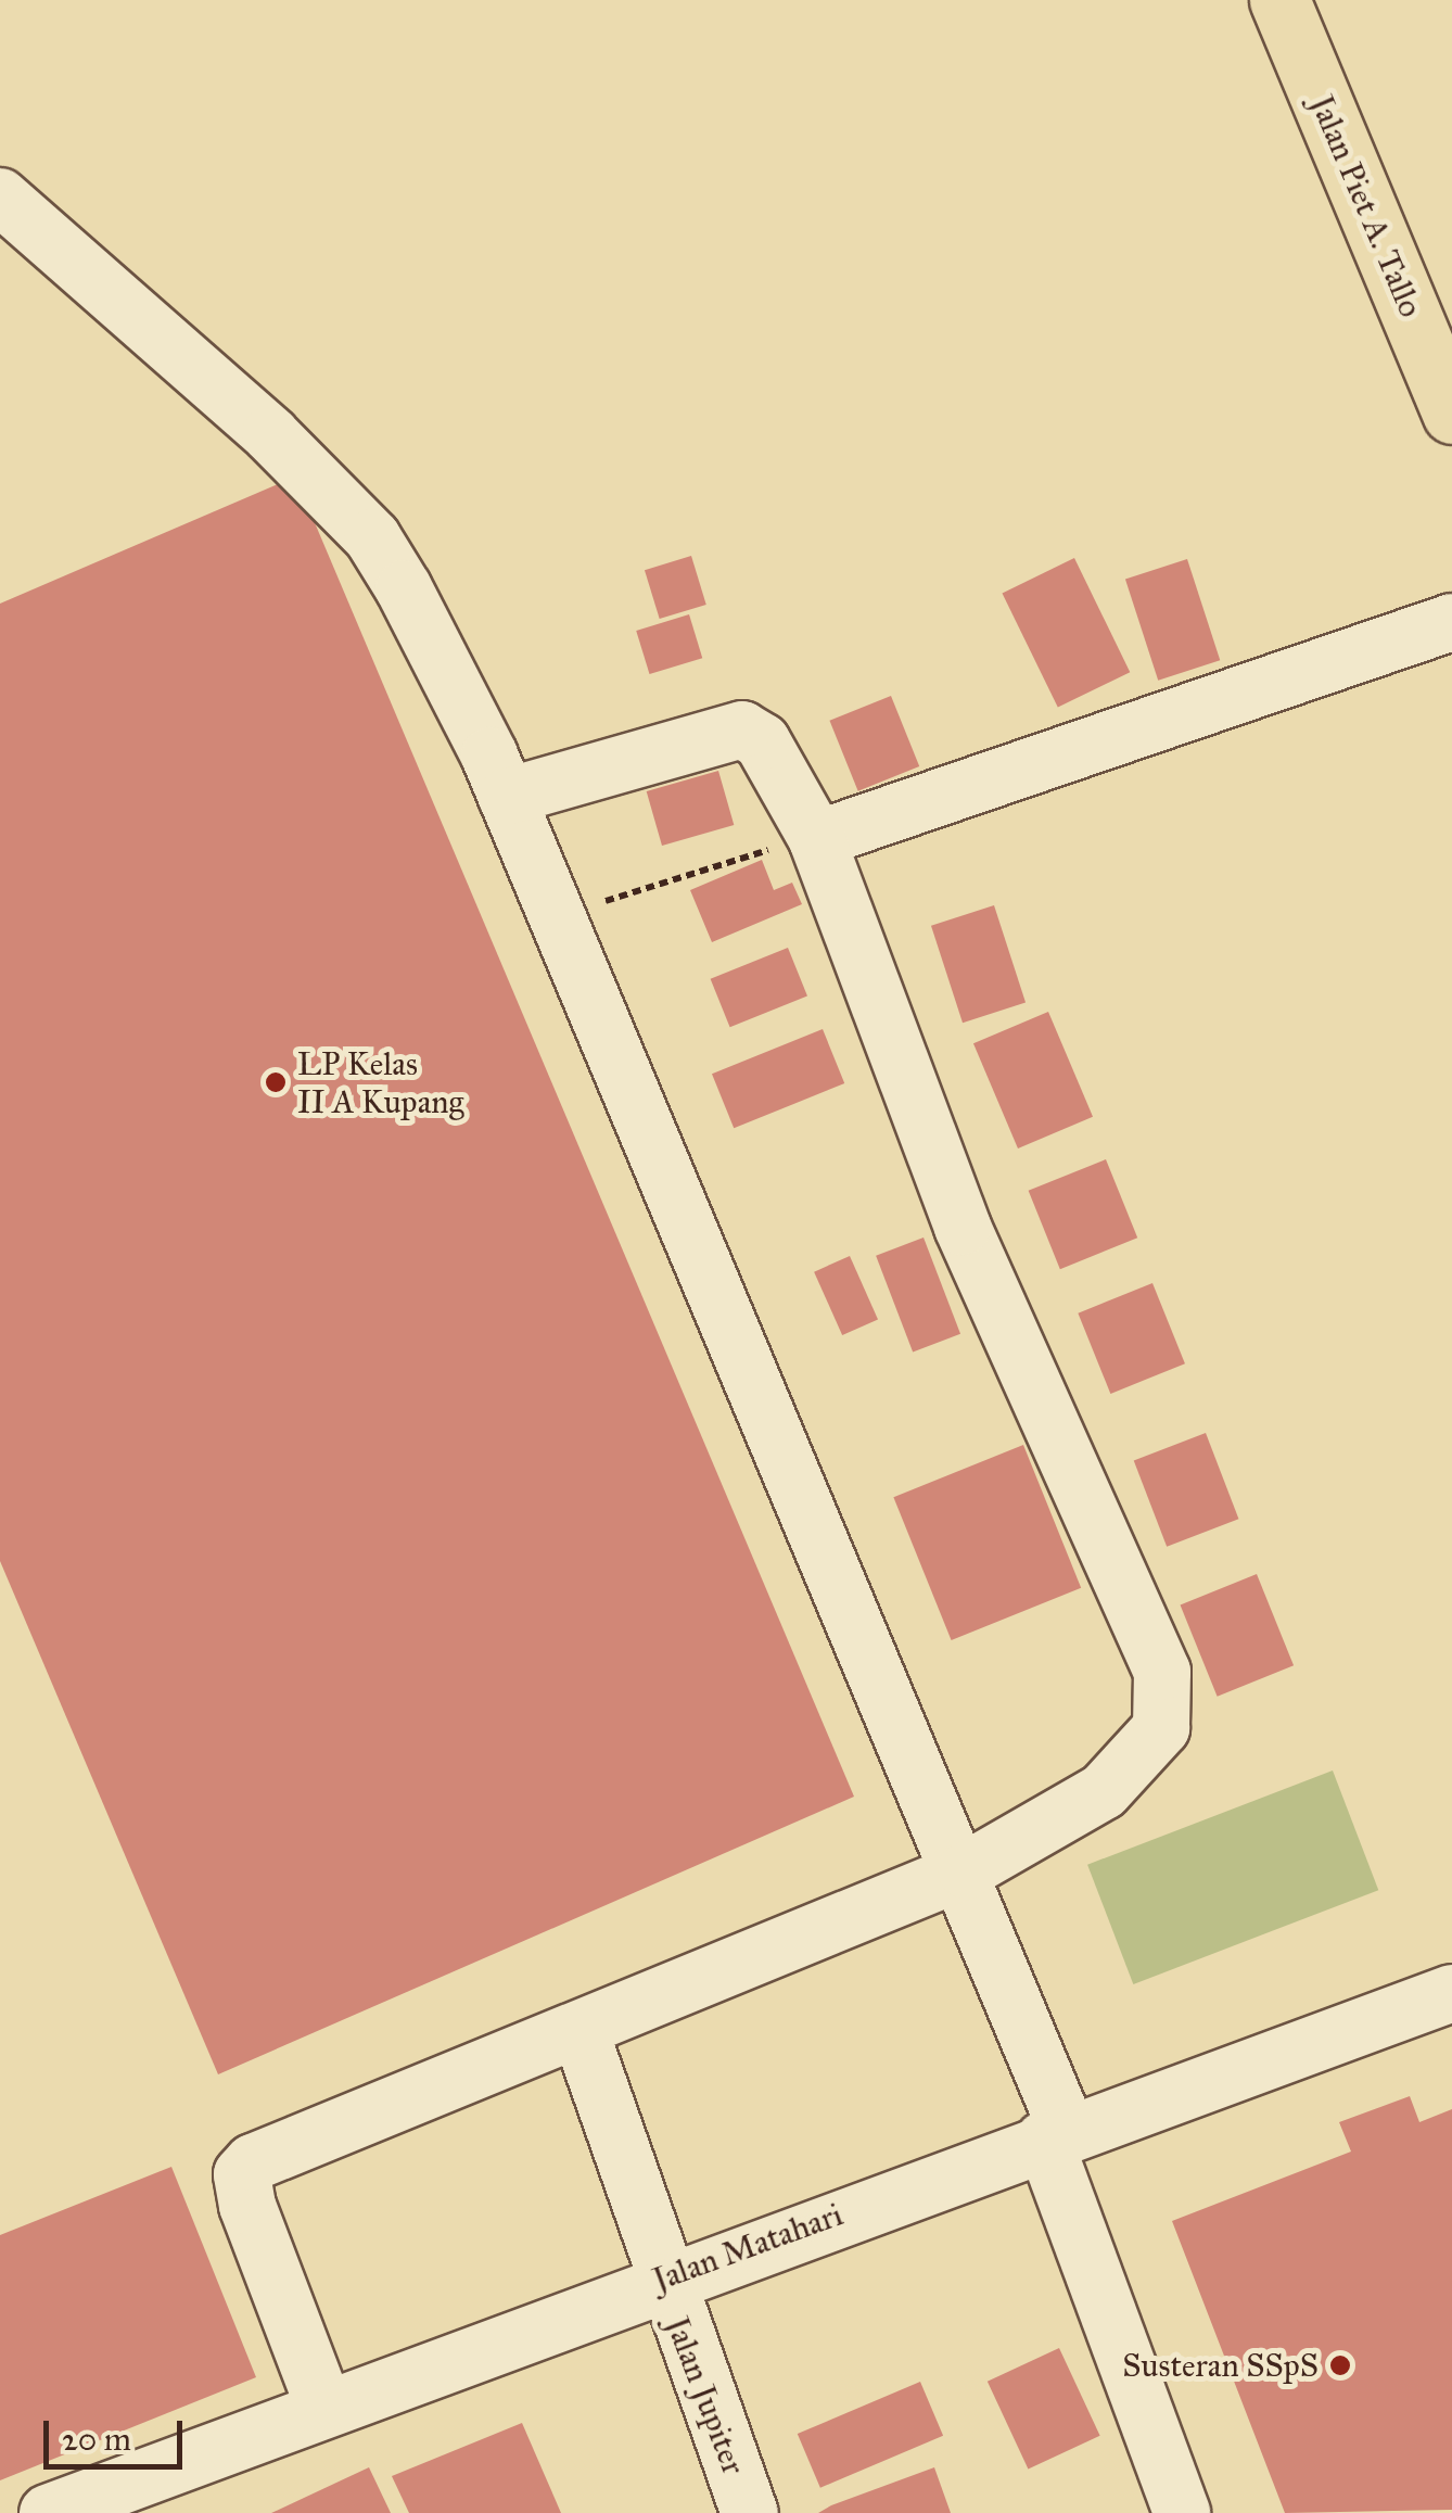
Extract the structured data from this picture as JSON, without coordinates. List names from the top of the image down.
{
  "streets": {
    "main road": ["Jalan Piet A. Tallo"],
    "street": ["Jalan Matahari", "Jalan Jupiter"]
  },
  "crossings": [
    ["Jalan Matahari", "Jalan Jupiter"]
  ],
  "places": ["LP Kelas II A Kupang", "Susteran SSpS"],
  "scale_bar": "20 m"
}
